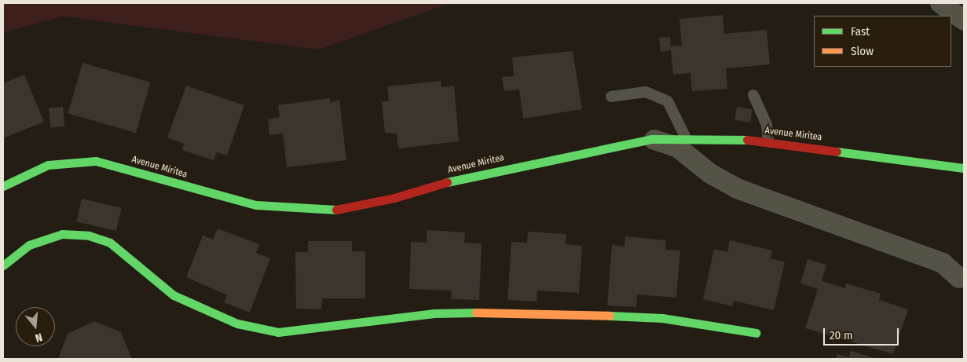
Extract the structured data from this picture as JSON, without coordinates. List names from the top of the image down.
{
  "streets": {
    "main road": ["Avenue Miritea"]
  },
  "legend": ["Fast", "Slow"],
  "scale_bar": "20 m",
  "north": "bottom"
}
